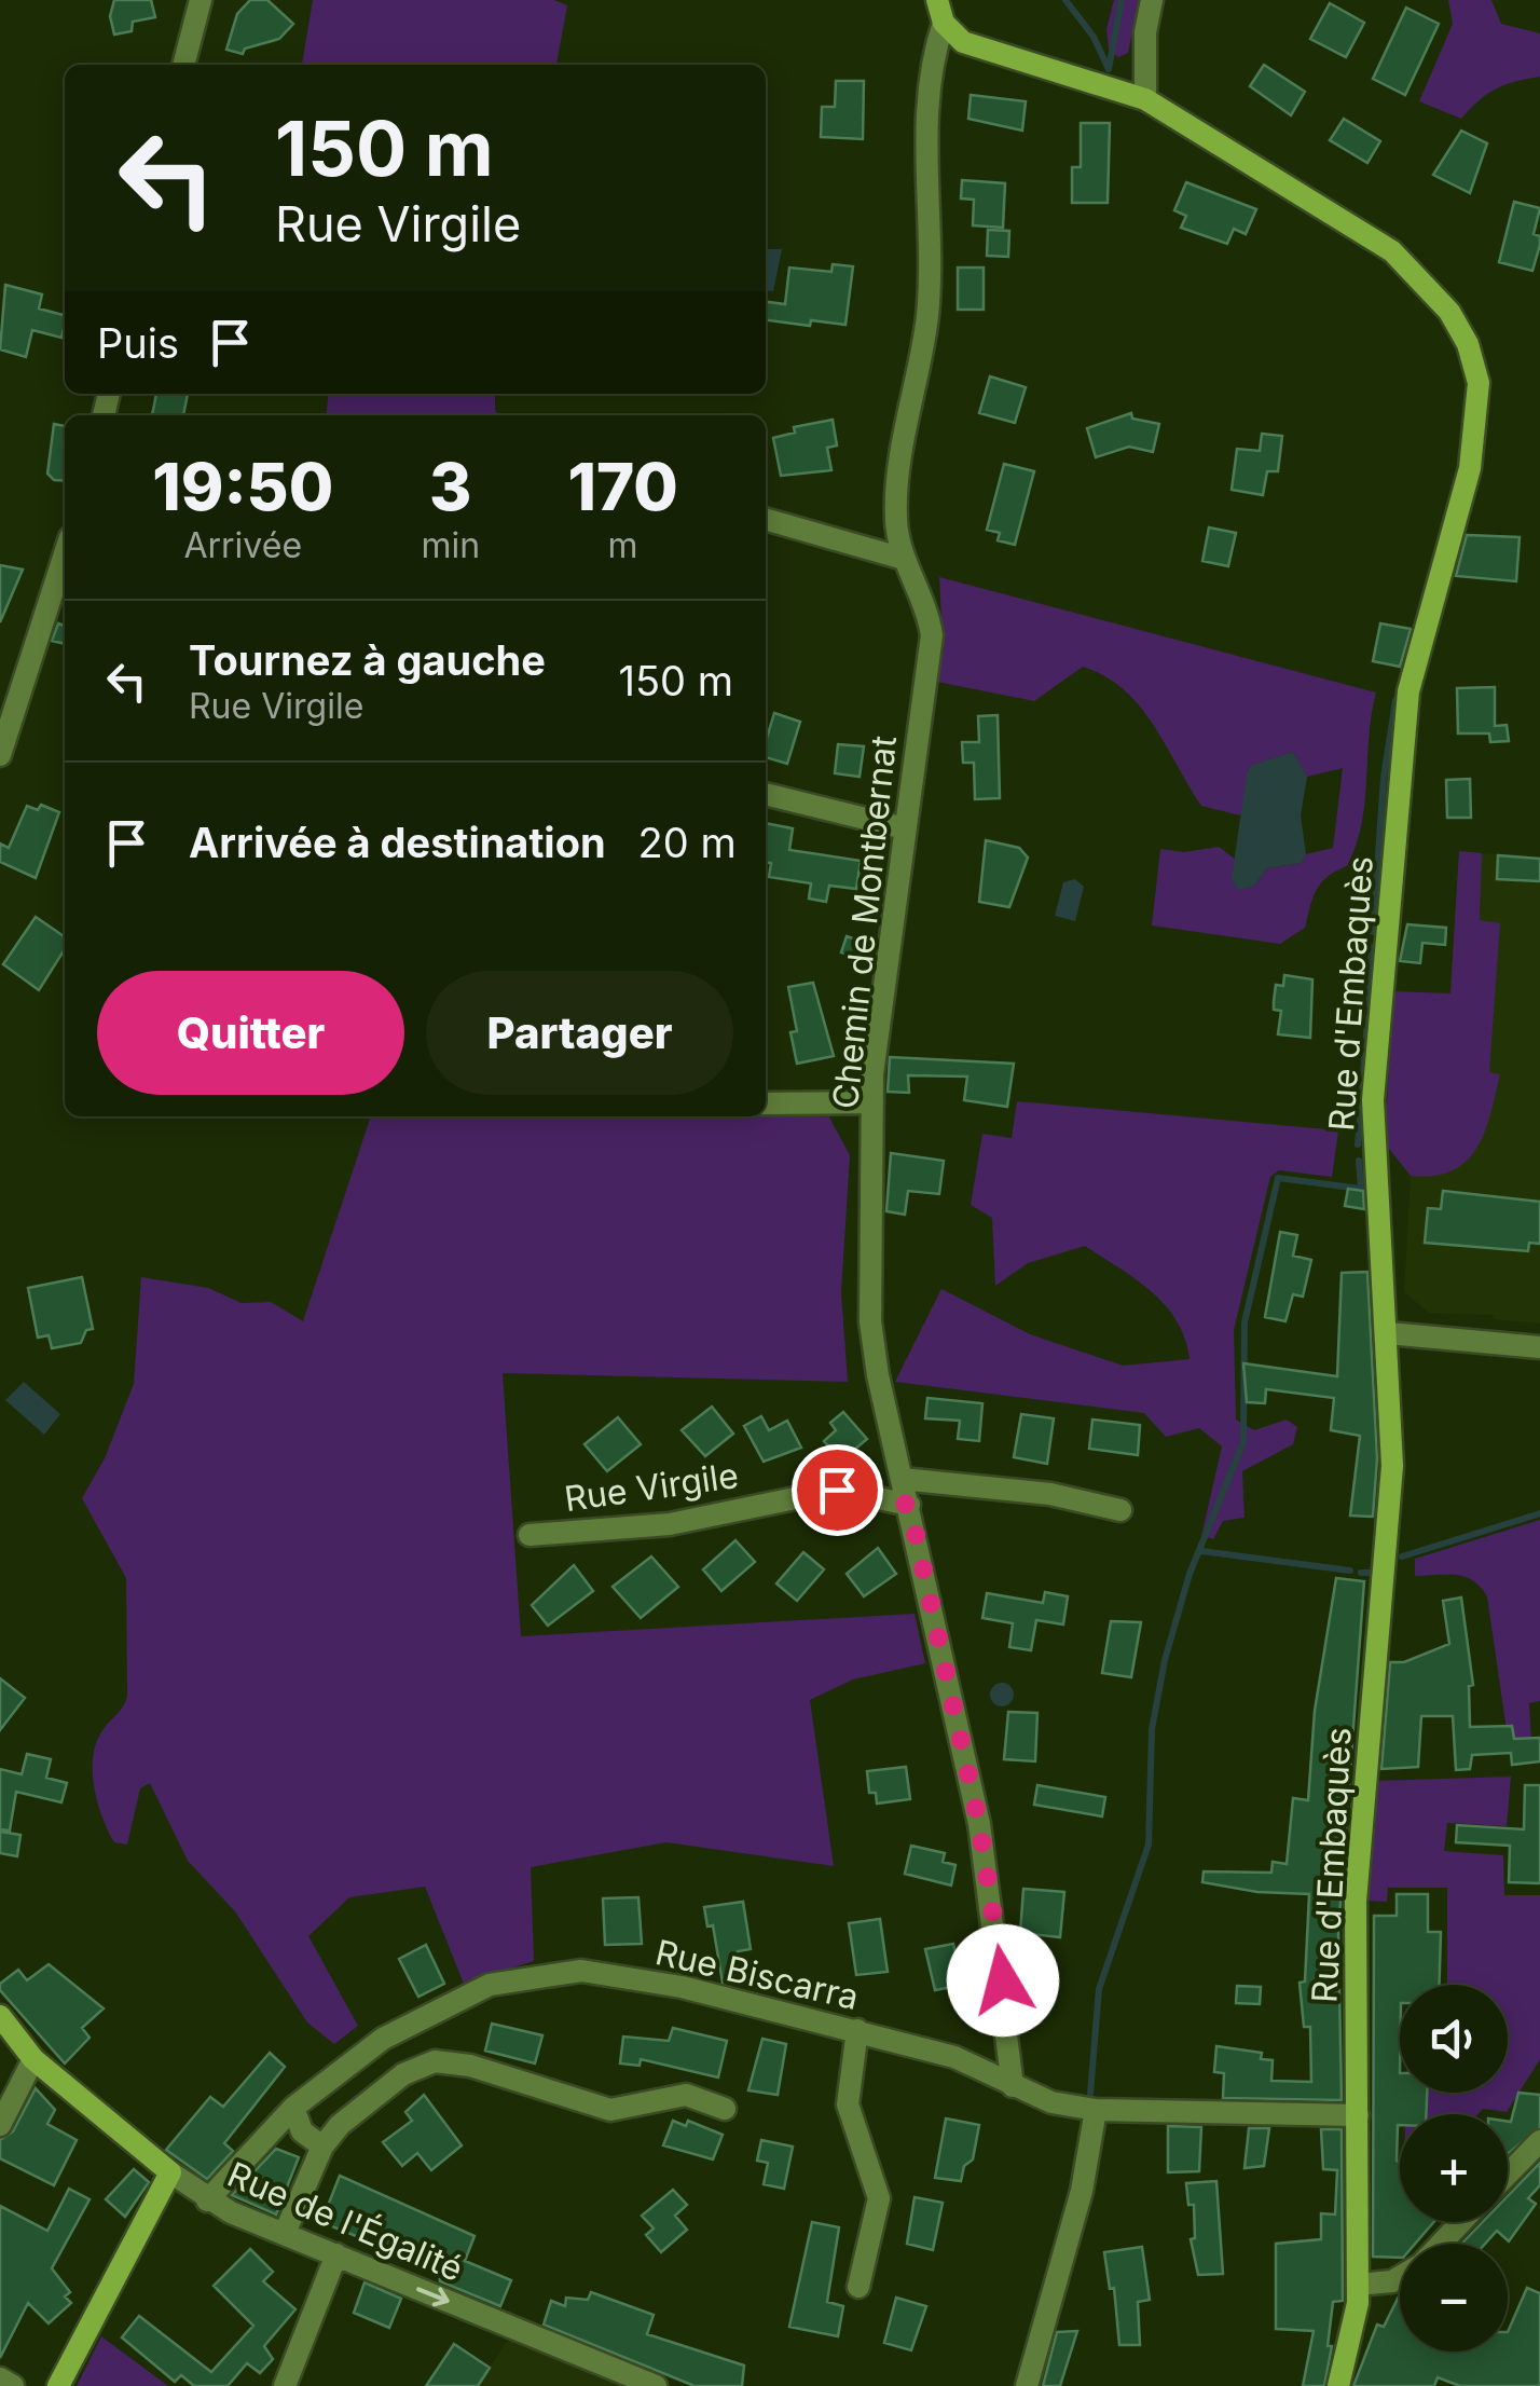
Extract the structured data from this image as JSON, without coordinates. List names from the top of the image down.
{
  "streets": {
    "street": [
      "Chemin de Montbernat",
      "Rue d'Embaquès",
      "Rue Virgile",
      "Rue Biscarra",
      "Rue de l'Égalité"
    ]
  },
  "crossings": [
    ["Chemin de Montbernat", "Rue d'Embaquès"],
    ["Chemin de Montbernat", "Rue Virgile"],
    ["Chemin de Montbernat", "Rue Biscarra"],
    ["Rue d'Embaquès", "Rue Biscarra"],
    ["Rue Biscarra", "Rue de l'Égalité"]
  ],
  "one_way": ["Rue de l'Égalité"],
  "page": {
    "turn": ["150 m", "Rue Virgile"],
    "then": "Puis",
    "eta": [
      "19:50",
      "Arrivée",
      "3",
      "min",
      "170",
      "m"
    ],
    "list": [
      {
        "name": "Tournez à gauche",
        "note": "Rue Virgile",
        "value": "150 m"
      },
      {
        "name": "Arrivée à destination",
        "value": "20 m"
      }
    ],
    "buttons": ["Quitter", "Partager"],
    "map_buttons": ["+", "−"]
  }
}
